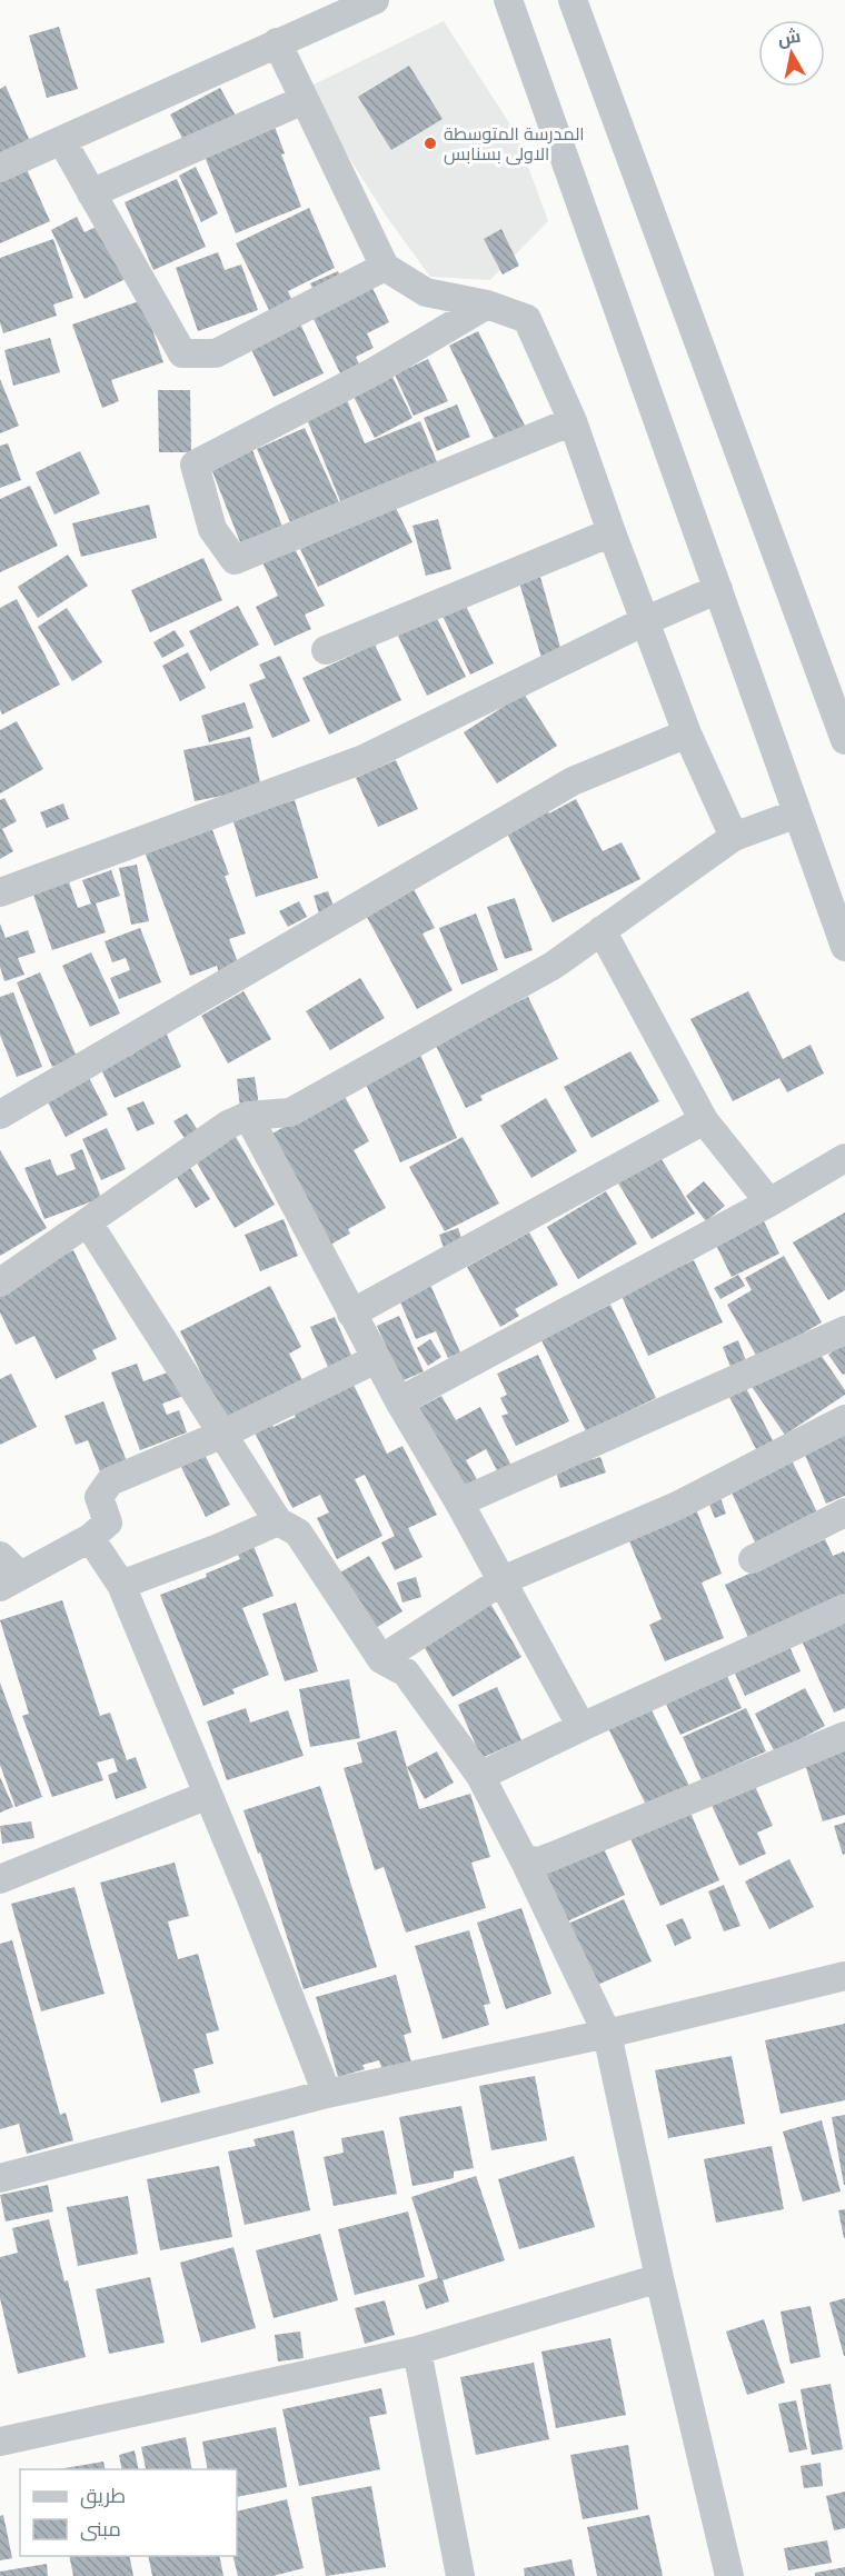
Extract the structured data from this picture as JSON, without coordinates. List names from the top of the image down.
{
  "places": ["المدرسة المتوسطة الاولى بسنابس"],
  "legend": ["طريق", "مبنى"],
  "north": "top"
}
